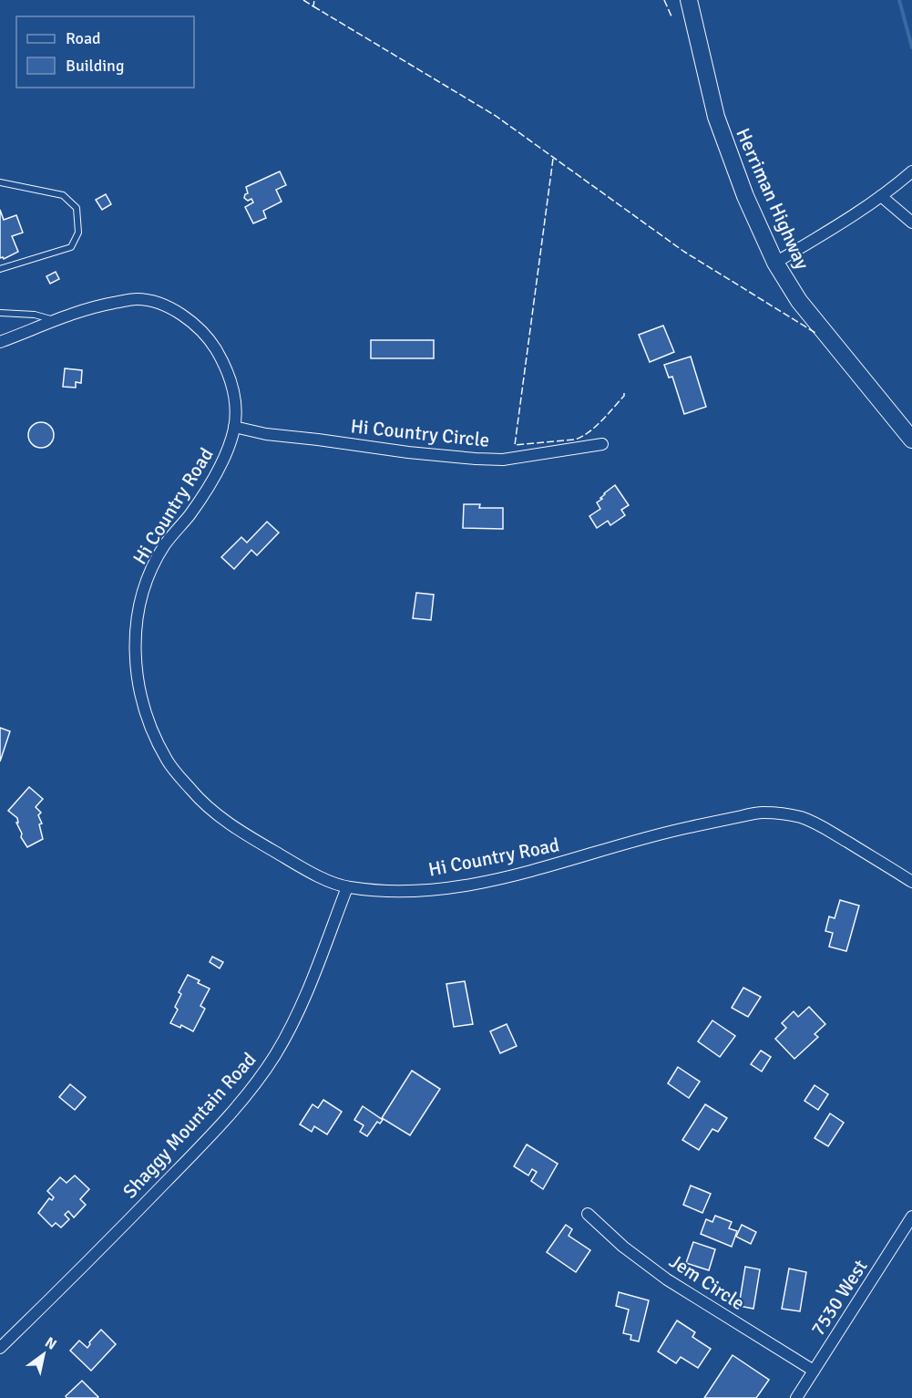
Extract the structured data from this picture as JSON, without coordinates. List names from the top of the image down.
{
  "streets": {
    "main road": ["Herriman Highway"],
    "street": [
      "Hi Country Circle",
      "Hi Country Road",
      "Shaggy Mountain Road",
      "Jem Circle",
      "7530 West"
    ]
  },
  "crossings": [
    ["Hi Country Circle", "Hi Country Road"],
    ["Hi Country Road", "Shaggy Mountain Road"],
    ["Jem Circle", "7530 West"]
  ],
  "legend": ["Road", "Building"],
  "north": "top right"
}
